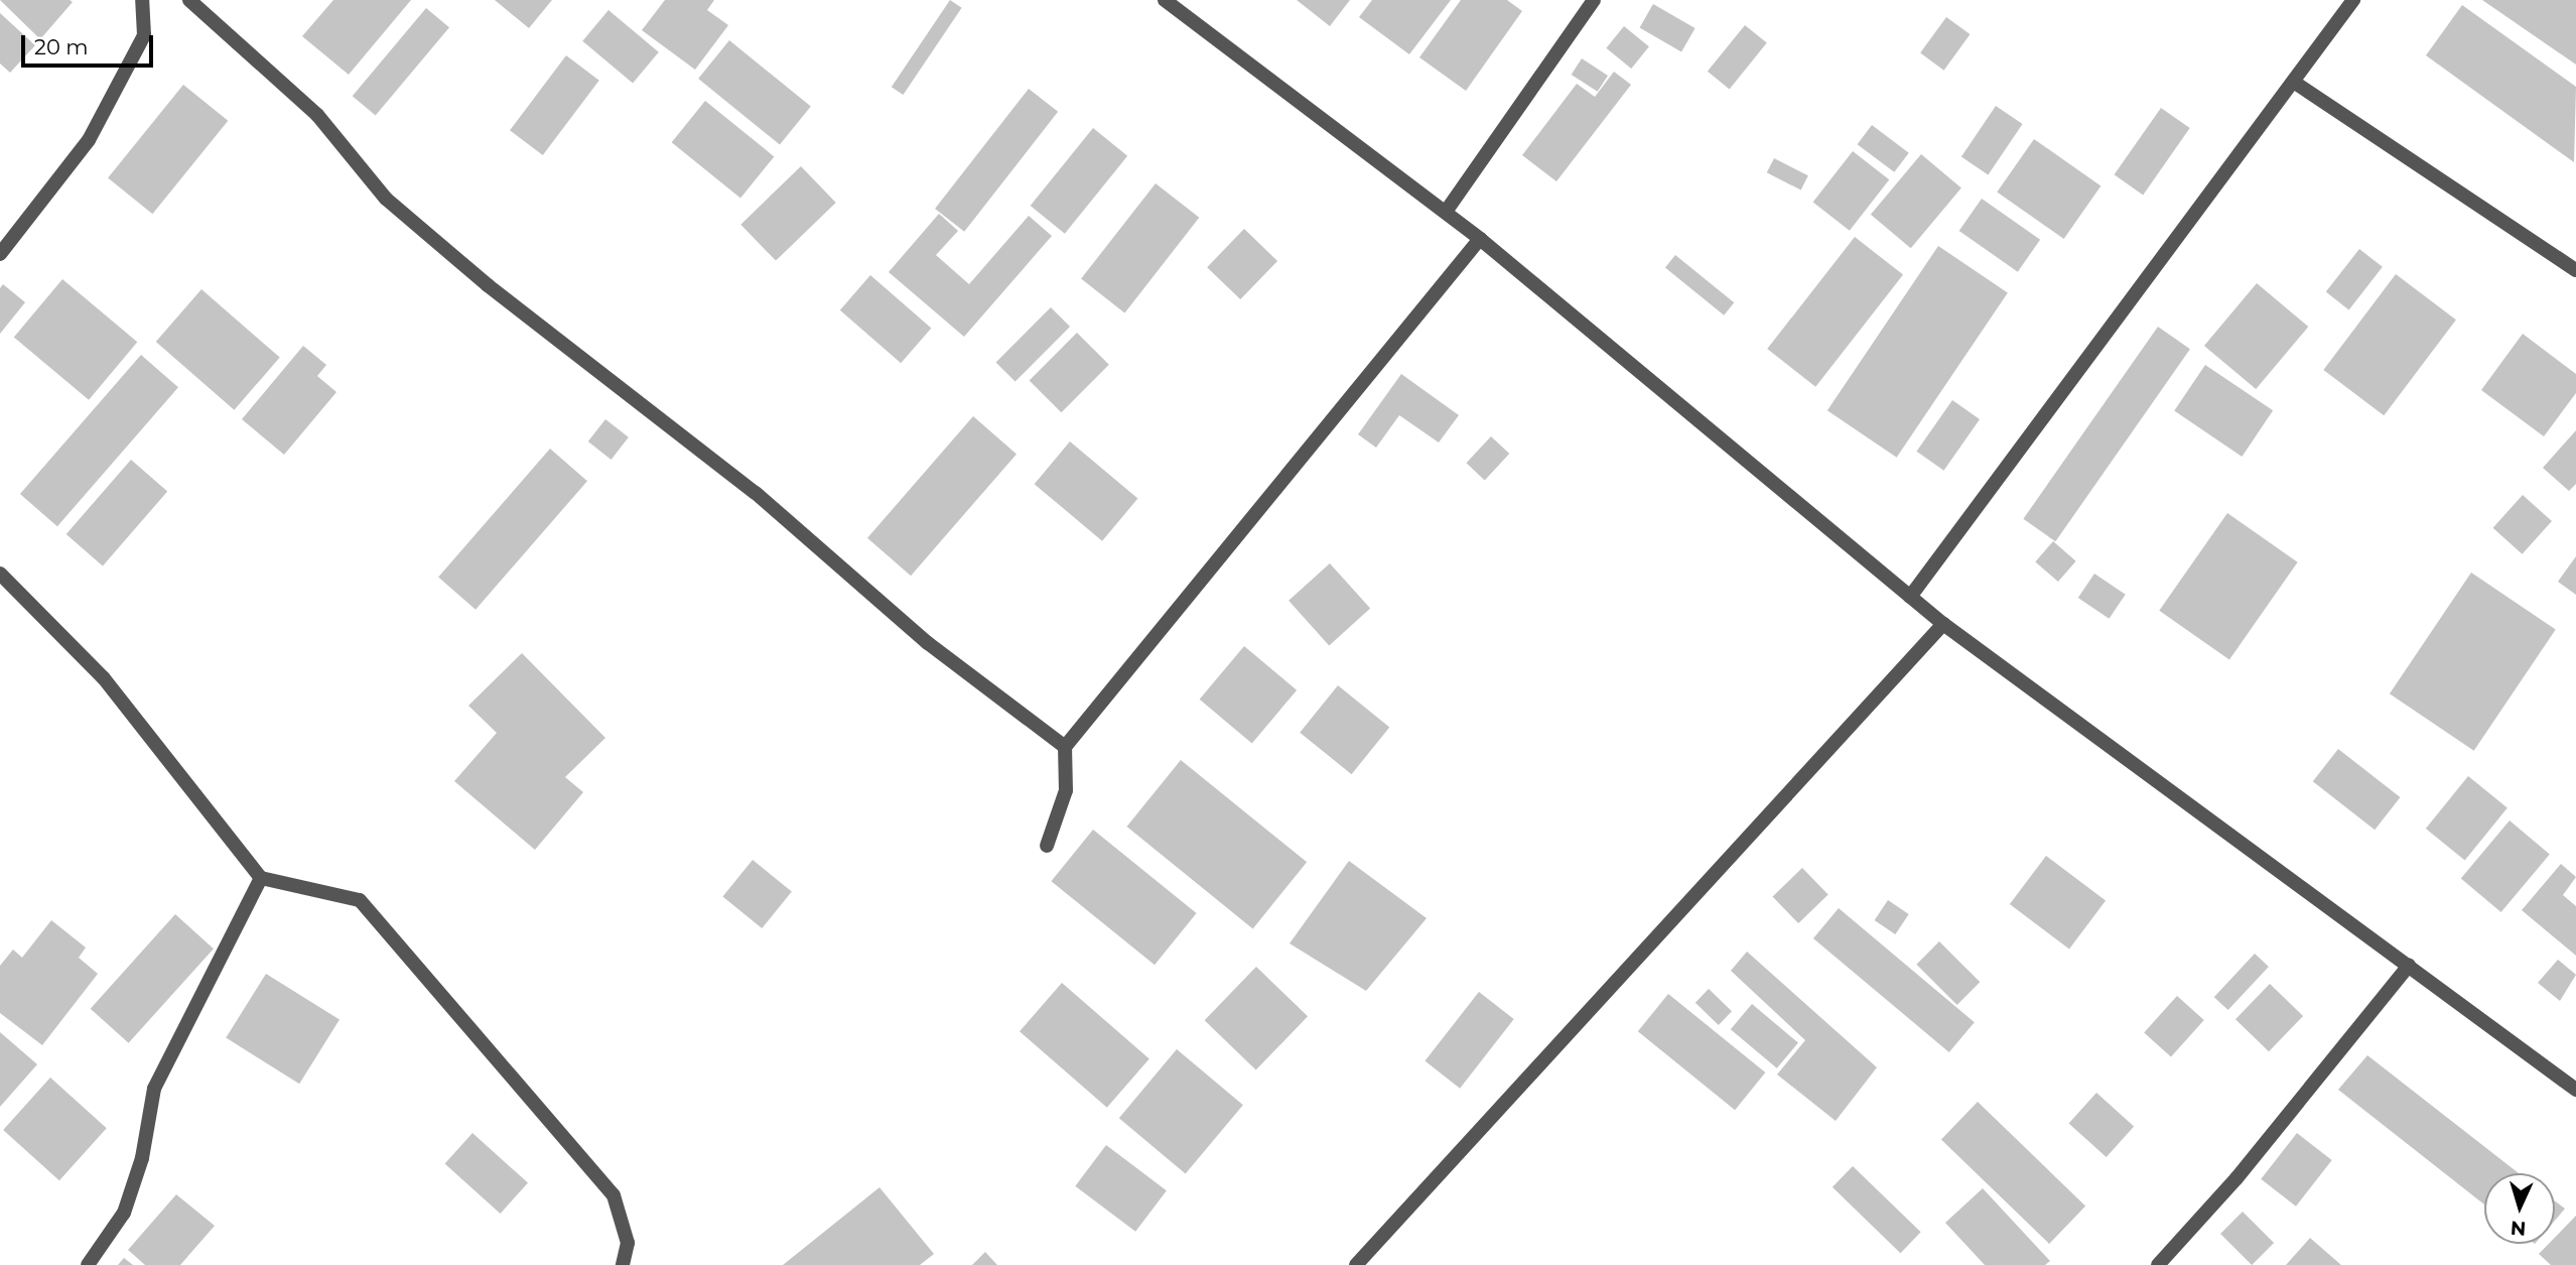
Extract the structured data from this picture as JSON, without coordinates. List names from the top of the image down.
{
  "scale_bar": "20 m",
  "north": "bottom"
}
